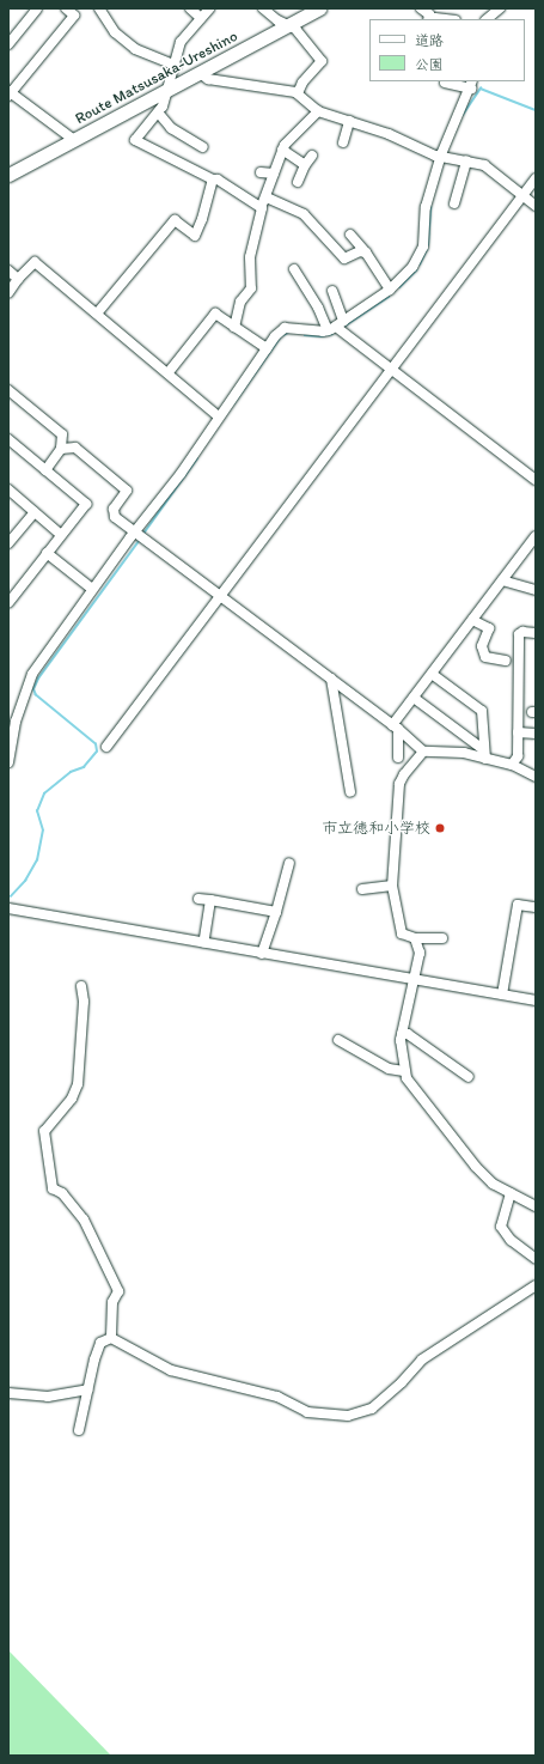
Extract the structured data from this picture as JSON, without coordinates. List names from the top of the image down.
{
  "streets": {
    "main road": ["Route Matsusaka-Ureshino"]
  },
  "places": ["市立徳和小学校"],
  "legend": ["道路", "公園"]
}
